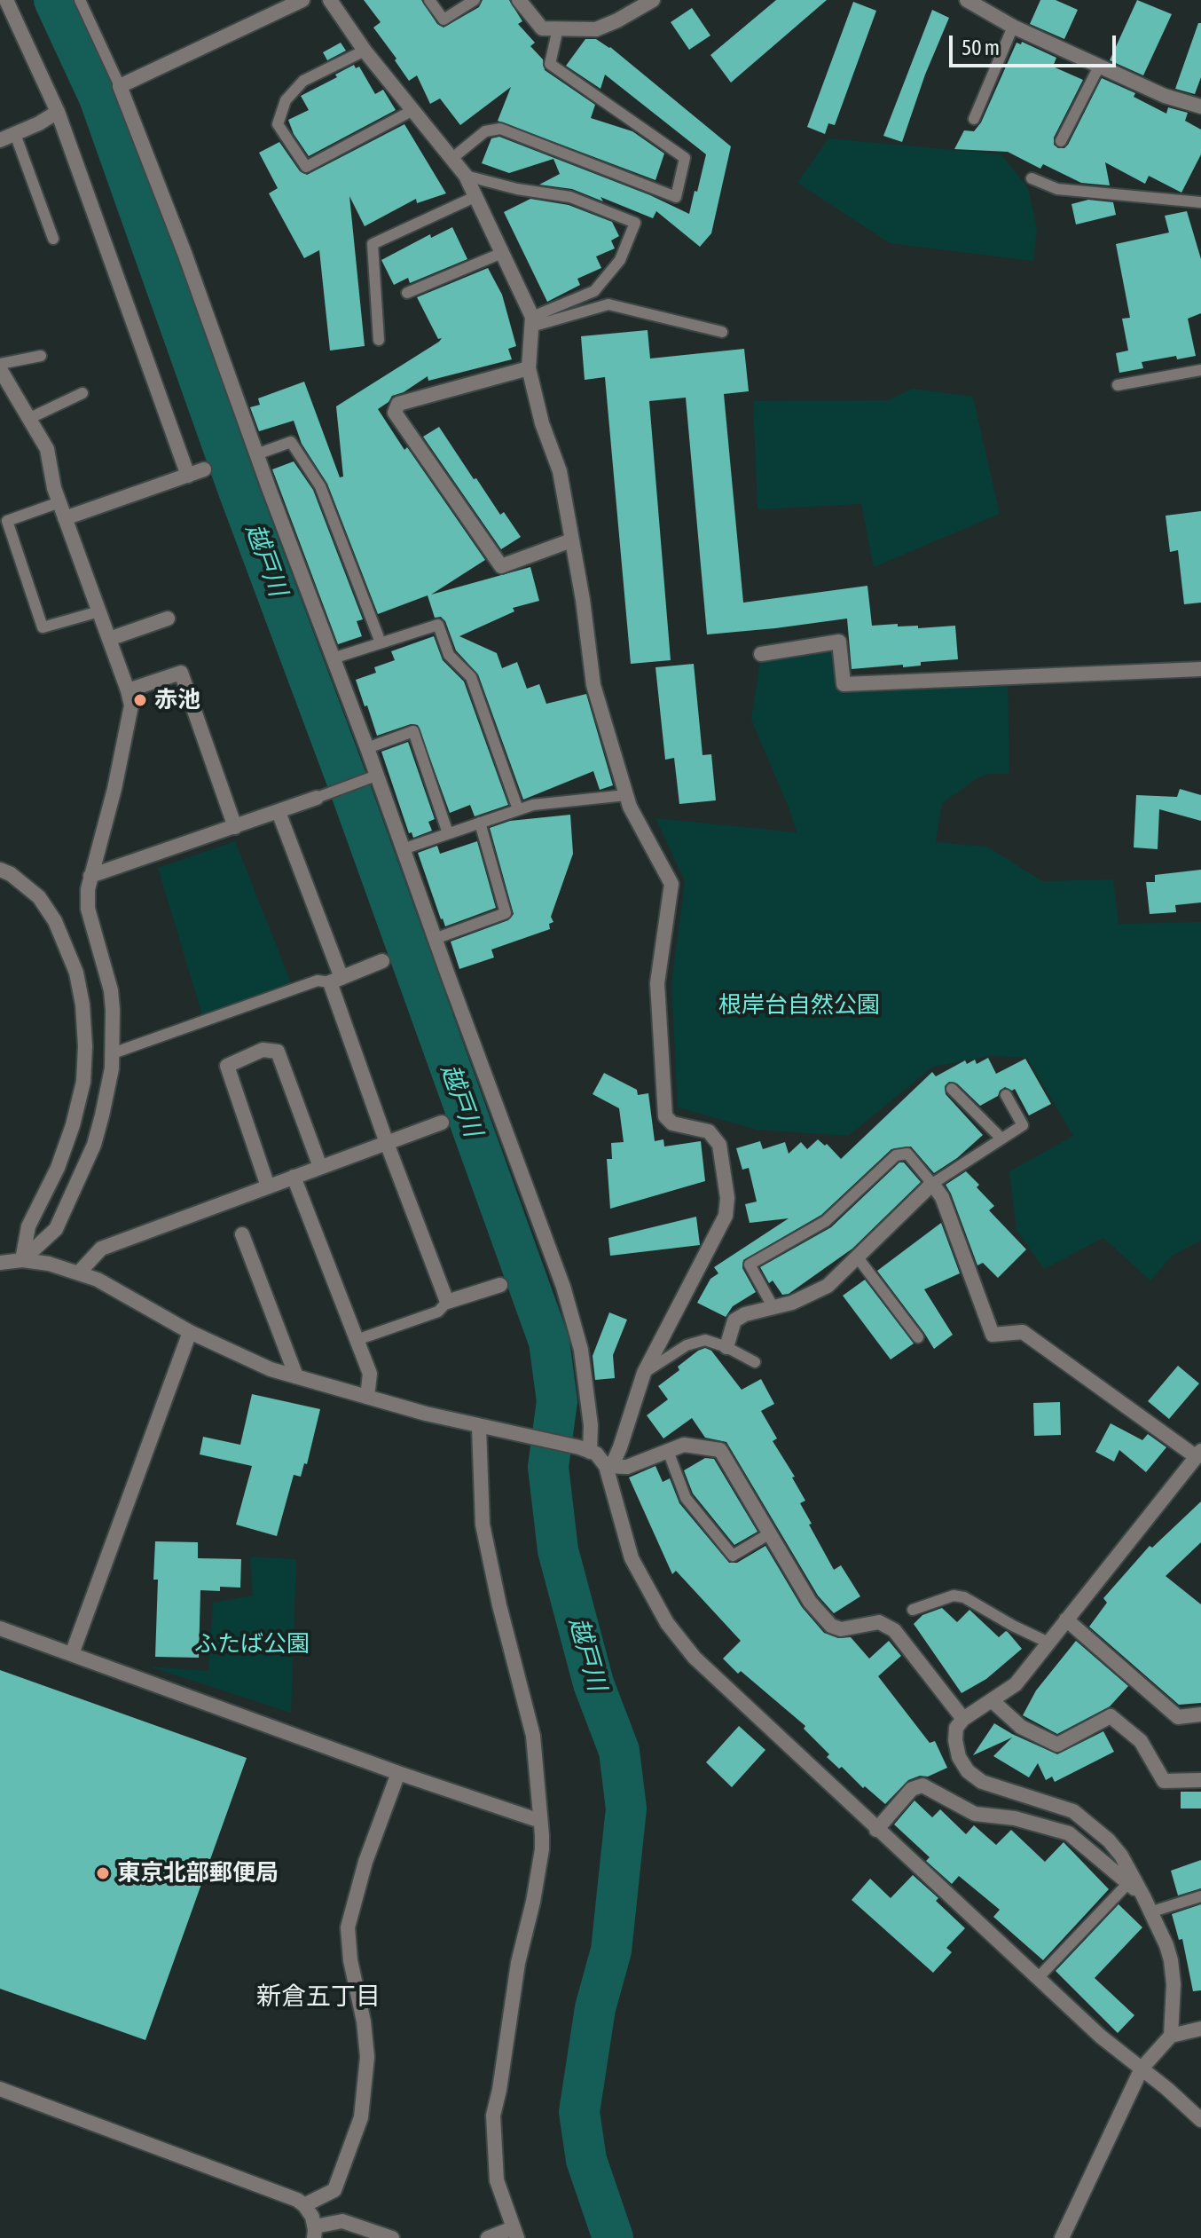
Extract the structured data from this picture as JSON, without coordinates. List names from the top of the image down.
{
  "districts": ["新倉五丁目"],
  "water": ["越戸川"],
  "parks": ["根岸台自然公園", "ふたば公園"],
  "places": ["赤池", "東京北部郵便局"],
  "scale_bar": "50 m"
}
